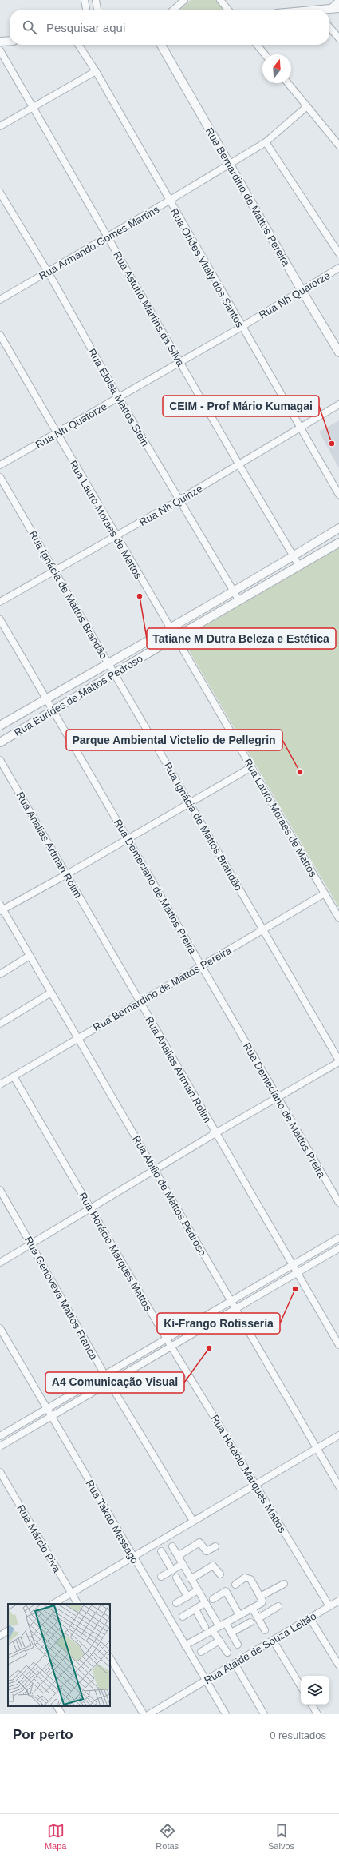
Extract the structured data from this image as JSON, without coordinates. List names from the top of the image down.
{
  "streets": {
    "street": [
      "Rua Bernardino de Mattos Pereira",
      "Rua Armando Gomes Martins",
      "Rua Orides Vitaly dos Santos",
      "Rua Nh Quatorze",
      "Rua Asturio Martins da Silva",
      "Rua Eloisa Mattos Stein",
      "Rua Nh Quinze",
      "Rua Lauro Moraes de Mattos",
      "Rua Ignácia de Mattos Brandão",
      "Rua Eurídes de Mattos Pedroso",
      "Rua Analias Artman Rolim",
      "Rua Demeciano de Mattos Preira",
      "Rua Abilio de Mattos Pedroso",
      "Rua Horácio Marques Mattos",
      "Rua Genoveva Mattos Franca",
      "Rua Takao Massago",
      "Rua Márcio Piva",
      "Rua Ataide de Souza Leitão"
    ]
  },
  "crossings": [
    ["Rua Bernardino de Mattos Pereira", "Rua Armando Gomes Martins"],
    ["Rua Bernardino de Mattos Pereira", "Rua Nh Quatorze"],
    ["Rua Bernardino de Mattos Pereira", "Rua Lauro Moraes de Mattos"],
    ["Rua Bernardino de Mattos Pereira", "Rua Ignácia de Mattos Brandão"],
    ["Rua Bernardino de Mattos Pereira", "Rua Analias Artman Rolim"],
    ["Rua Bernardino de Mattos Pereira", "Rua Demeciano de Mattos Preira"],
    ["Rua Bernardino de Mattos Pereira", "Rua Abilio de Mattos Pedroso"],
    ["Rua Bernardino de Mattos Pereira", "Rua Horácio Marques Mattos"],
    ["Rua Armando Gomes Martins", "Rua Orides Vitaly dos Santos"],
    ["Rua Armando Gomes Martins", "Rua Asturio Martins da Silva"],
    ["Rua Armando Gomes Martins", "Rua Eloisa Mattos Stein"],
    ["Rua Orides Vitaly dos Santos", "Rua Nh Quatorze"],
    ["Rua Orides Vitaly dos Santos", "Rua Nh Quinze"],
    ["Rua Nh Quatorze", "Rua Asturio Martins da Silva"],
    ["Rua Nh Quatorze", "Rua Eloisa Mattos Stein"],
    ["Rua Nh Quatorze", "Rua Lauro Moraes de Mattos"],
    ["Rua Asturio Martins da Silva", "Rua Nh Quinze"],
    ["Rua Asturio Martins da Silva", "Rua Eurídes de Mattos Pedroso"],
    ["Rua Eloisa Mattos Stein", "Rua Nh Quinze"],
    ["Rua Eloisa Mattos Stein", "Rua Eurídes de Mattos Pedroso"],
    ["Rua Nh Quinze", "Rua Lauro Moraes de Mattos"],
    ["Rua Nh Quinze", "Rua Ignácia de Mattos Brandão"],
    ["Rua Lauro Moraes de Mattos", "Rua Eurídes de Mattos Pedroso"],
    ["Rua Ignácia de Mattos Brandão", "Rua Eurídes de Mattos Pedroso"],
    ["Rua Eurídes de Mattos Pedroso", "Rua Demeciano de Mattos Preira"],
    ["Rua Horácio Marques Mattos", "Rua Ataide de Souza Leitão"],
    ["Rua Takao Massago", "Rua Ataide de Souza Leitão"]
  ],
  "places": [
    "CEIM - Prof Mário Kumagai",
    "Tatiane M Dutra Beleza e Estética",
    "Parque Ambiental Victelio de Pellegrin",
    "Ki-Frango Rotisseria",
    "A4 Comunicação Visual"
  ],
  "north": "top",
  "page": {
    "search": "Pesquisar aqui",
    "heading": ["Por perto", "0 resultados"],
    "nav": ["Mapa", "Rotas", "Salvos"]
  }
}
